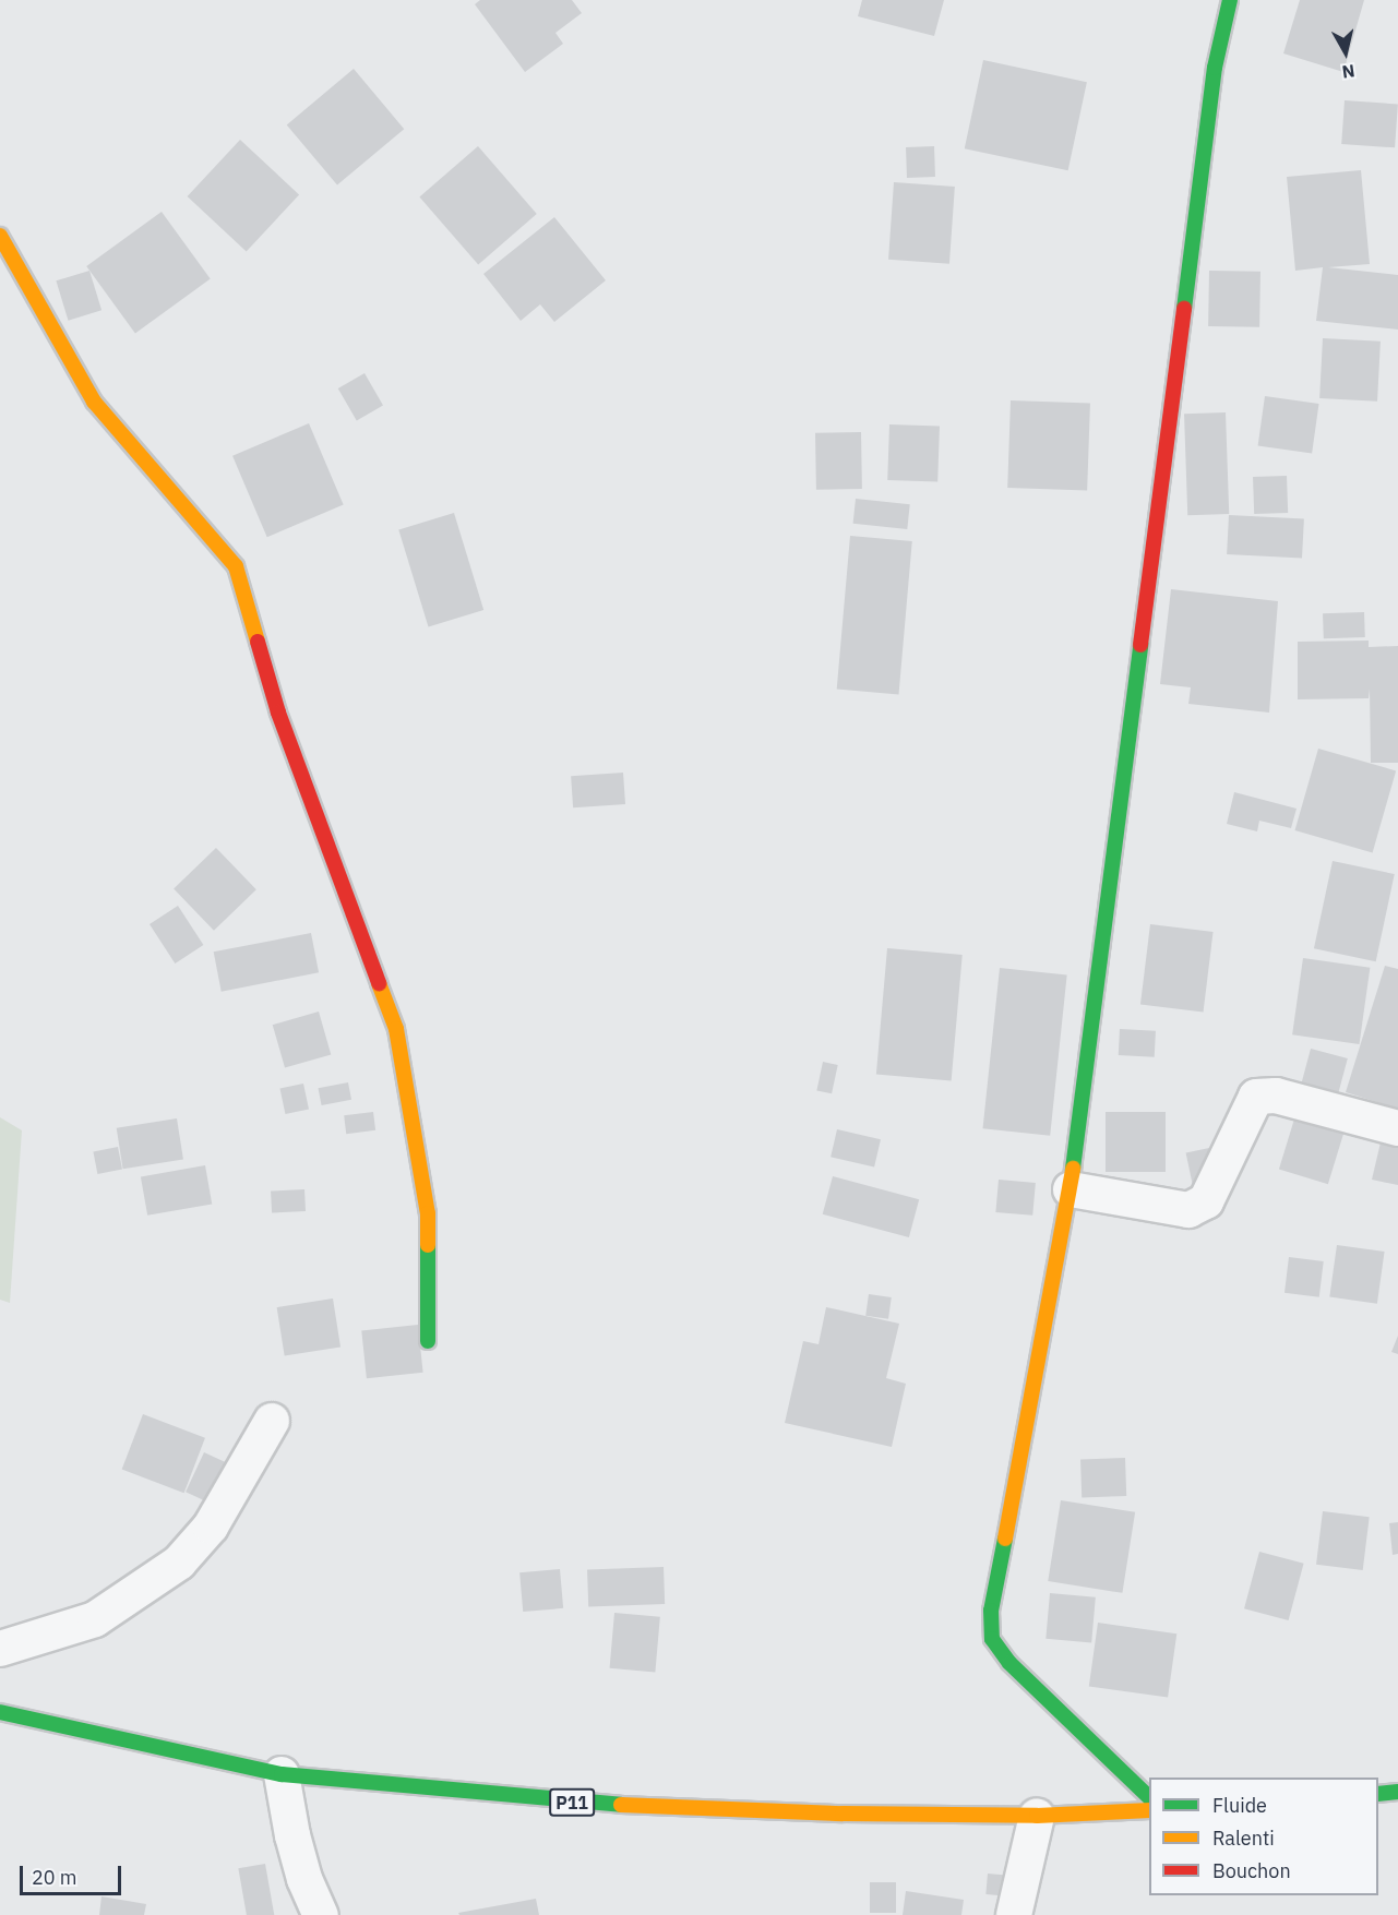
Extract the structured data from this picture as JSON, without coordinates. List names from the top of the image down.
{
  "streets": {
    "street": ["P11"]
  },
  "legend": ["Fluide", "Ralenti", "Bouchon"],
  "scale_bar": "20 m",
  "north": "bottom"
}
